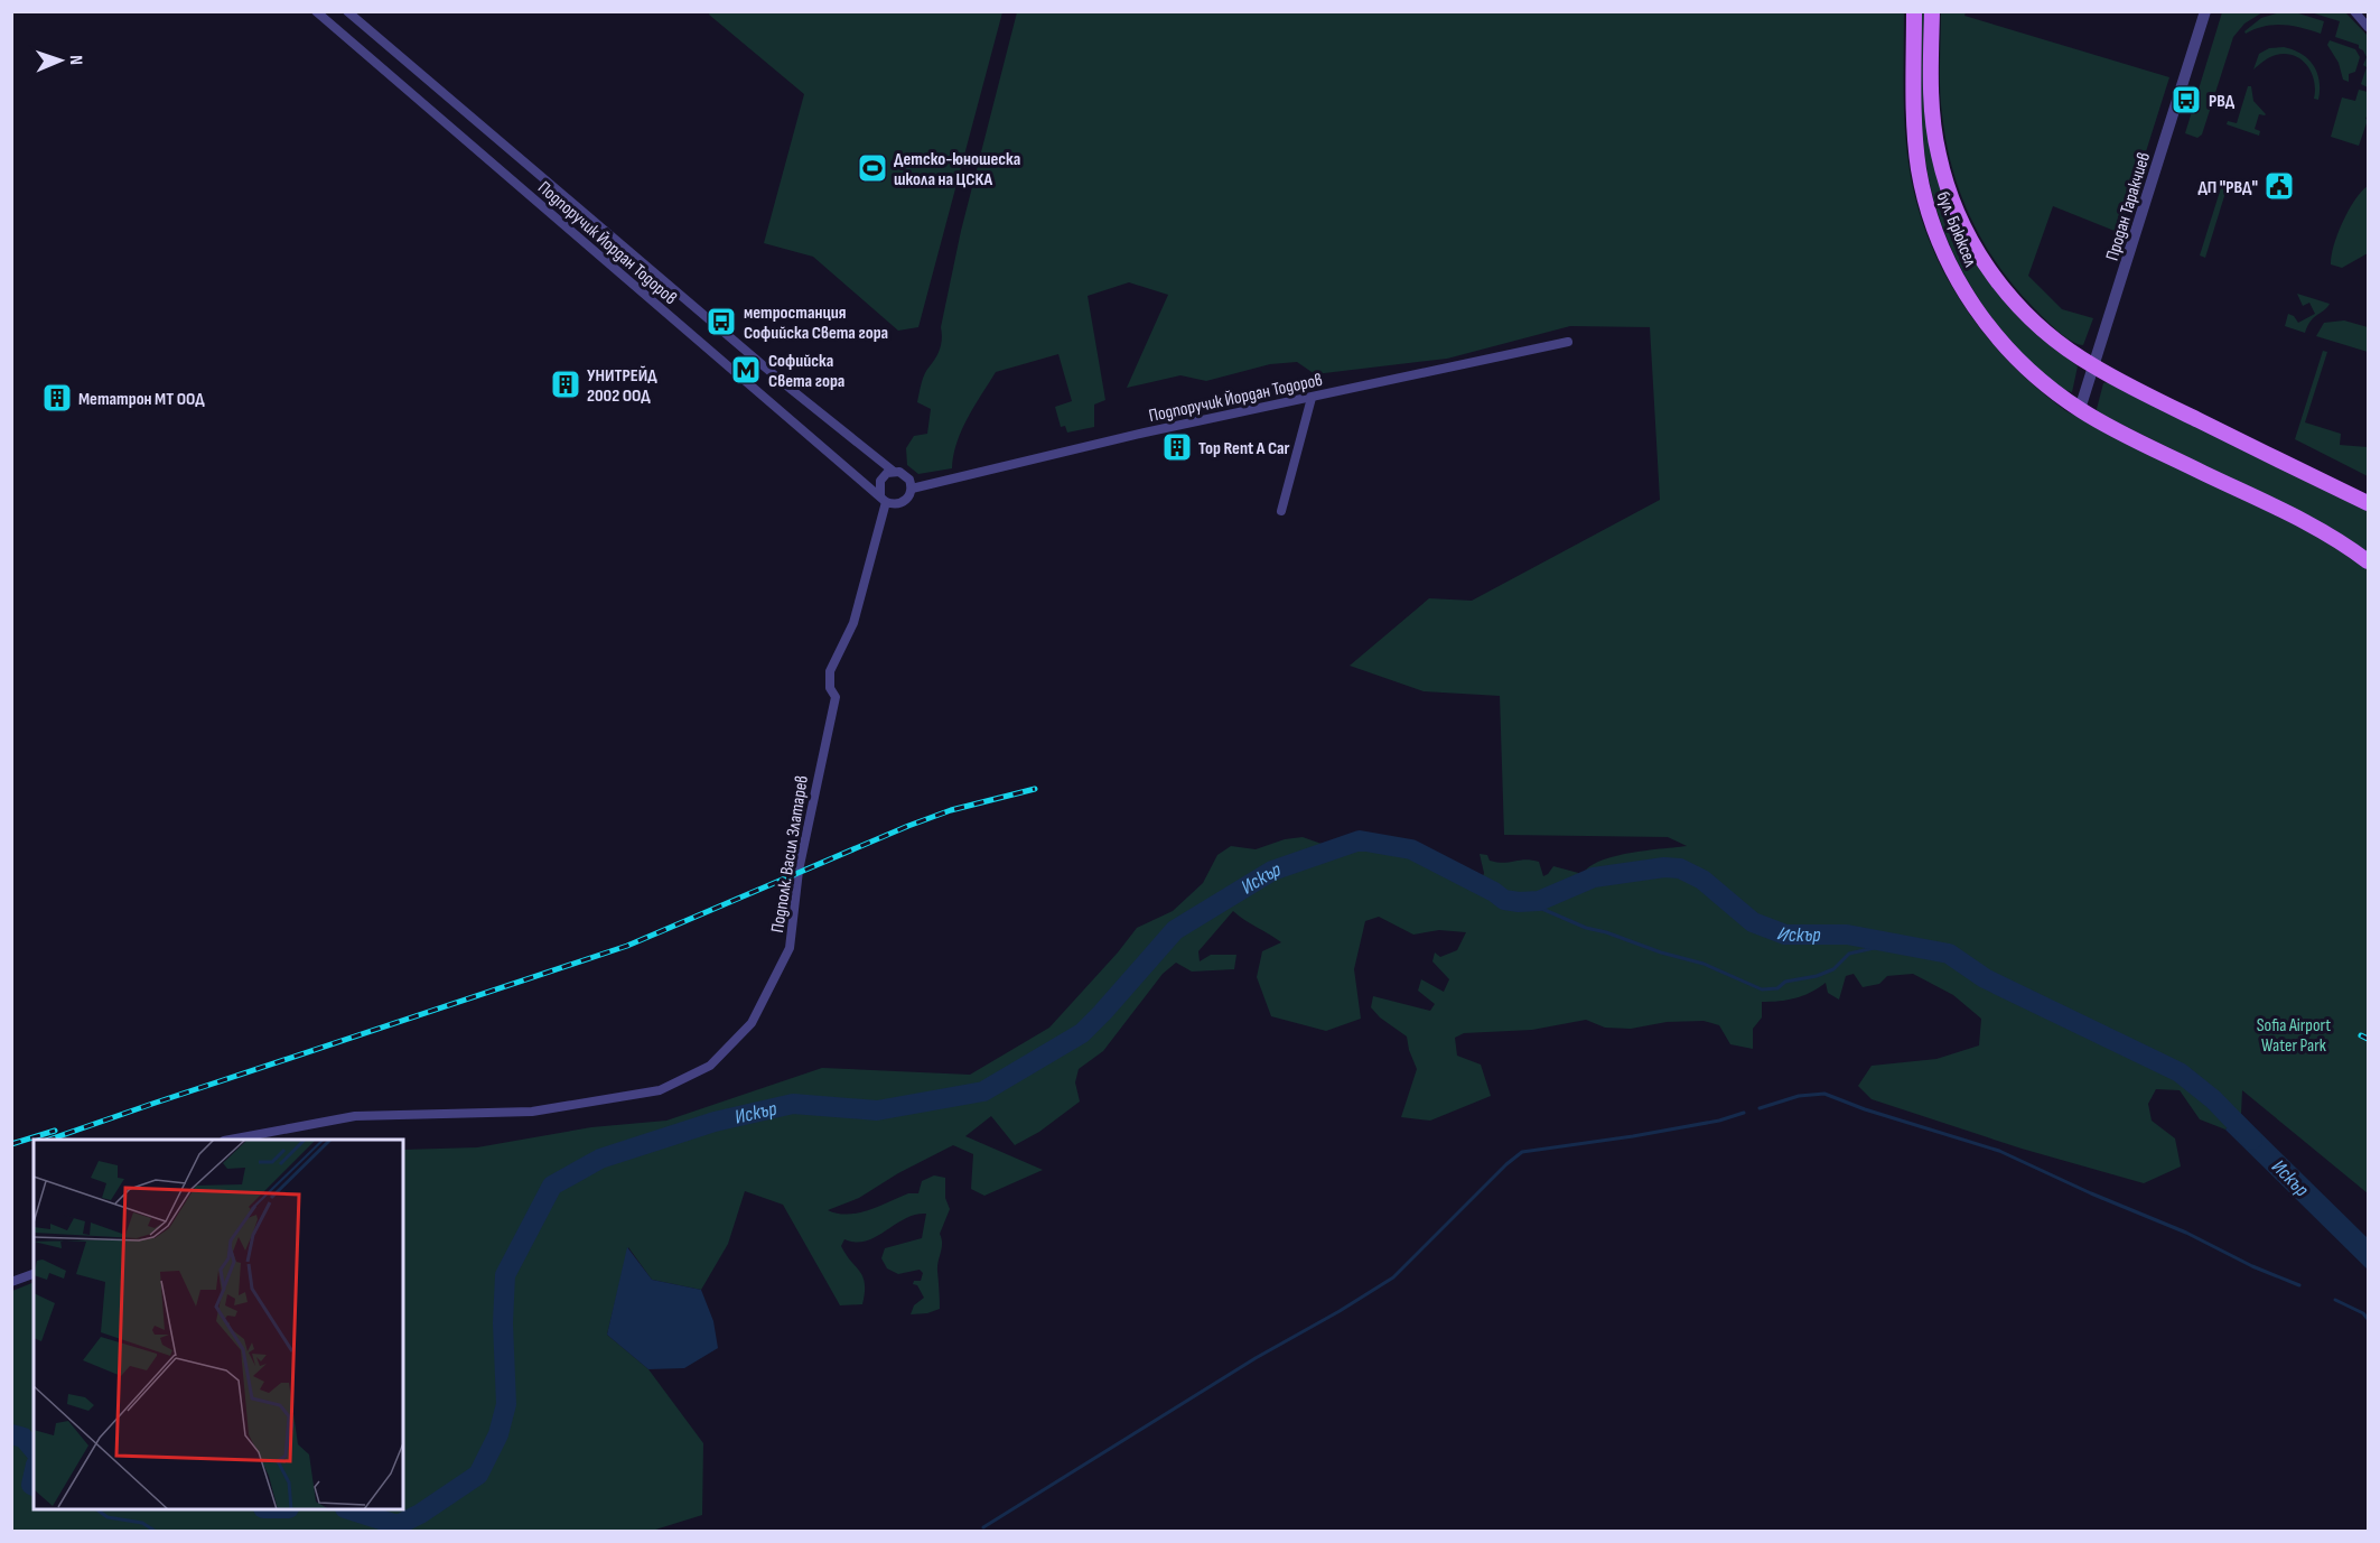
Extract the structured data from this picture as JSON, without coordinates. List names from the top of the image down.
{
  "streets": {
    "main road": ["бул. Брюксел"],
    "street": ["Продан Таракчиев", "Подпоручик Йордан Тодоров", "Подполк. Васил Златарев"]
  },
  "crossings": [
    ["Продан Таракчиев", "бул. Брюксел"],
    ["Подпоручик Йордан Тодоров", "Подполк. Васил Златарев"]
  ],
  "water": ["Искър"],
  "parks": ["Sofia Airport Water Park"],
  "places": {
    "bus stop": ["РВД", "метростанция Софийска Света гора"],
    "sports": ["Детско-юношеска школа на ЦСКА"],
    "public building": ["ДП \"РВД\""],
    "metro station": ["Софийска Света гора"],
    "building": ["УНИТРЕЙД 2002 ООД", "Метатрон МТ ООД", "Top Rent A Car"]
  },
  "north": "right"
}
